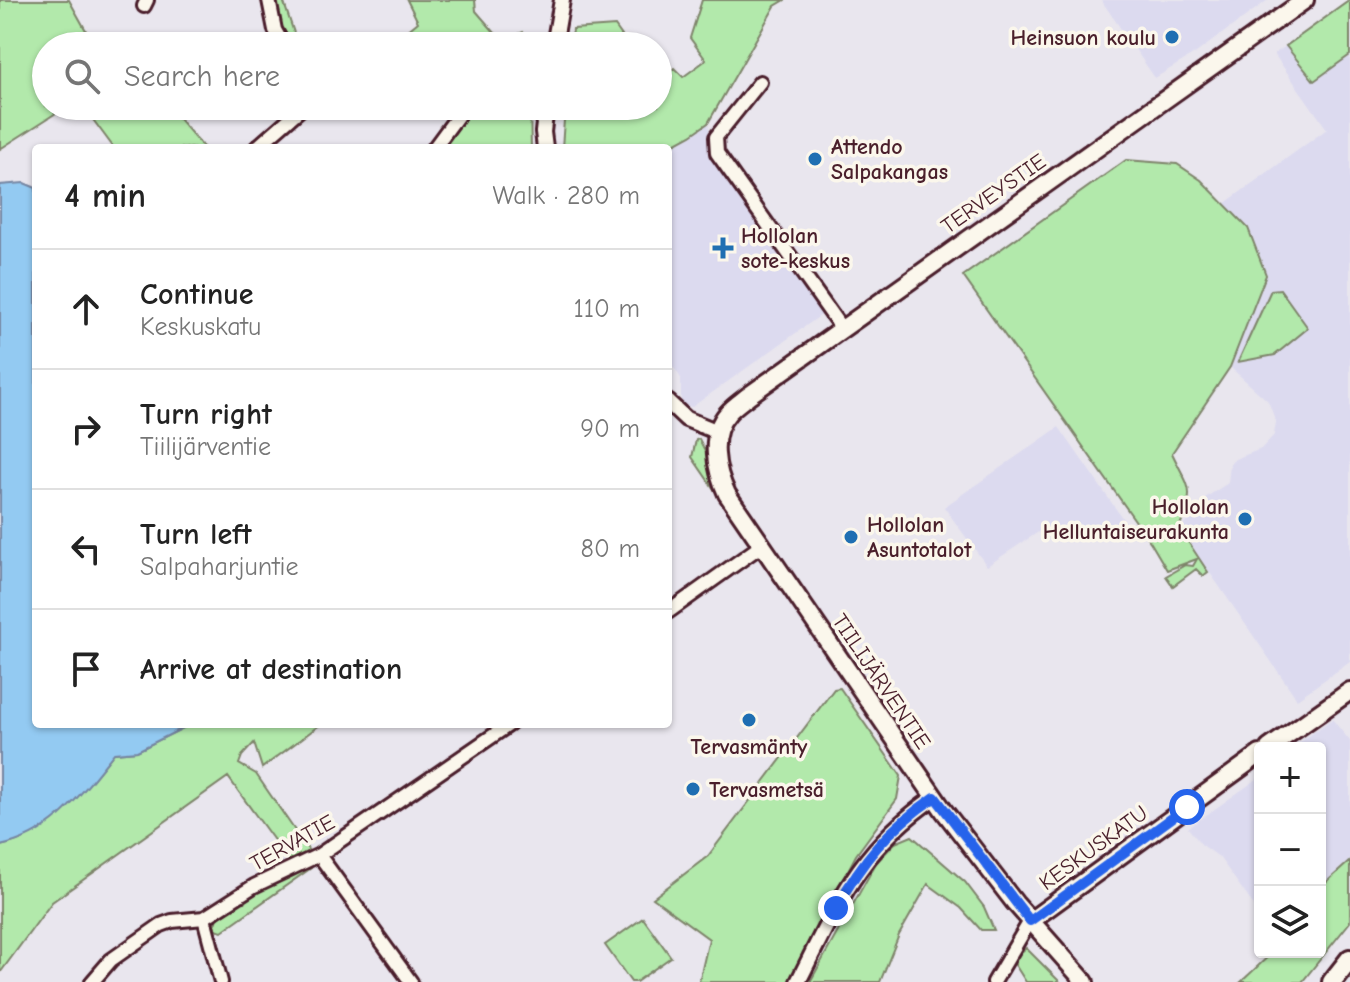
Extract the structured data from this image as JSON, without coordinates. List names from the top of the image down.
{
  "streets": {
    "main road": ["TERVEYSTIE", "TIILIJÄRVENTIE", "KESKUSKATU"],
    "street": ["TERVATIE"]
  },
  "crossings": [
    ["TERVEYSTIE", "TIILIJÄRVENTIE"],
    ["TIILIJÄRVENTIE", "KESKUSKATU"]
  ],
  "places": {
    "other": [
      "Heinsuon koulu",
      "Attendo Salpakangas",
      "Hollolan Helluntaiseurakunta",
      "Hollolan Asuntotalot",
      "Tervasmänty",
      "Tervasmetsä"
    ],
    "health": ["Hollolan sote-keskus"]
  },
  "page": {
    "search": "Search here",
    "heading": ["4 min", "Walk · 280 m"],
    "list": [
      ["Continue", "Keskuskatu", "110 m"],
      ["Turn right", "Tiilijärventie", "90 m"],
      ["Turn left", "Salpaharjuntie", "80 m"],
      "Arrive at destination"
    ],
    "map_buttons": ["+", "−"]
  }
}
